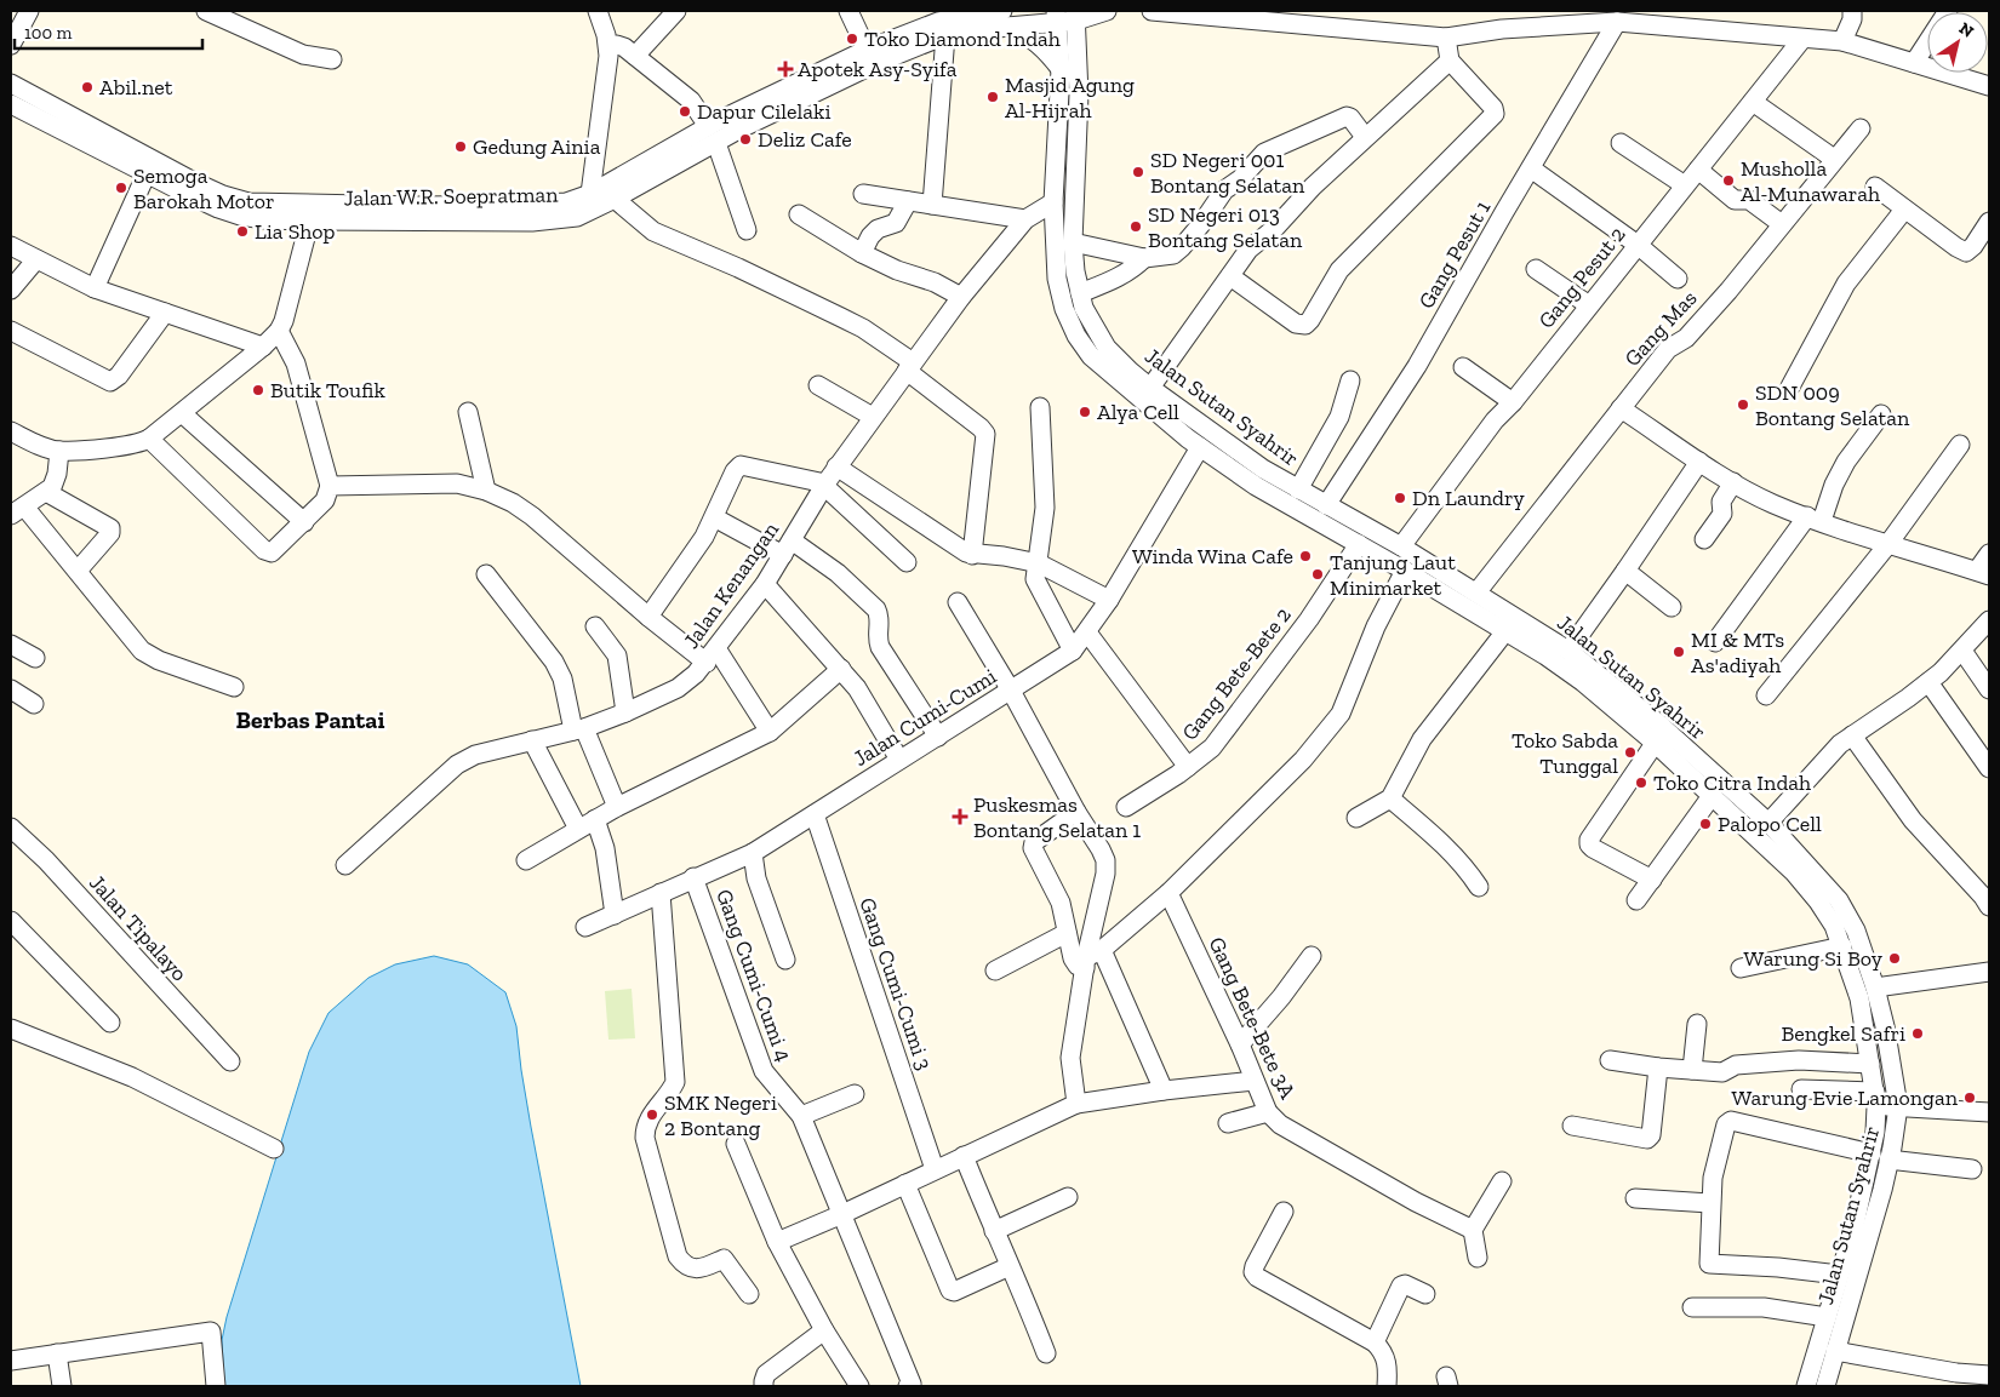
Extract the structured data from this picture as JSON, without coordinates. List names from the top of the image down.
{
  "streets": {
    "street": [
      "Jalan W.R. Soepratman",
      "Gang Pesut 1",
      "Gang Pesut 2",
      "Gang Mas",
      "Jalan Sutan Syahrir",
      "Jalan Kenangan",
      "Gang Bete-Bete 2",
      "Jalan Cumi-Cumi",
      "Jalan Tipalayo",
      "Gang Cumi-Cumi 4",
      "Gang Cumi-Cumi 3",
      "Gang Bete-Bete 3A"
    ]
  },
  "crossings": [
    ["Jalan W.R. Soepratman", "Jalan Sutan Syahrir"],
    ["Gang Pesut 1", "Jalan Sutan Syahrir"],
    ["Gang Pesut 2", "Jalan Sutan Syahrir"],
    ["Gang Mas", "Jalan Sutan Syahrir"],
    ["Jalan Sutan Syahrir", "Jalan Kenangan"],
    ["Jalan Sutan Syahrir", "Gang Bete-Bete 2"],
    ["Jalan Sutan Syahrir", "Jalan Cumi-Cumi"],
    ["Jalan Cumi-Cumi", "Gang Cumi-Cumi 4"],
    ["Jalan Cumi-Cumi", "Gang Cumi-Cumi 3"]
  ],
  "districts": ["Berbas Pantai"],
  "places": {
    "other": [
      "Toko Diamond Indah",
      "Abil.net",
      "Masjid Agung Al-Hijrah",
      "Dapur Cilelaki",
      "Deliz Cafe",
      "Gedung Ainia",
      "SD Negeri 001 Bontang Selatan",
      "Musholla Al-Munawarah",
      "Semoga Barokah Motor",
      "SD Negeri 013 Bontang Selatan",
      "Lia Shop",
      "Butik Toufik",
      "SDN 009 Bontang Selatan",
      "Alya Cell",
      "Dn Laundry",
      "Winda Wina Cafe",
      "Tanjung Laut Minimarket",
      "MI & MTs As'adiyah",
      "Toko Sabda Tunggal",
      "Toko Citra Indah",
      "Palopo Cell",
      "Warung Si Boy",
      "Bengkel Safri",
      "Warung Evie Lamongan",
      "SMK Negeri 2 Bontang"
    ],
    "health": ["Apotek Asy-Syifa", "Puskesmas Bontang Selatan 1"]
  },
  "scale_bar": "100 m",
  "north": "top right"
}
